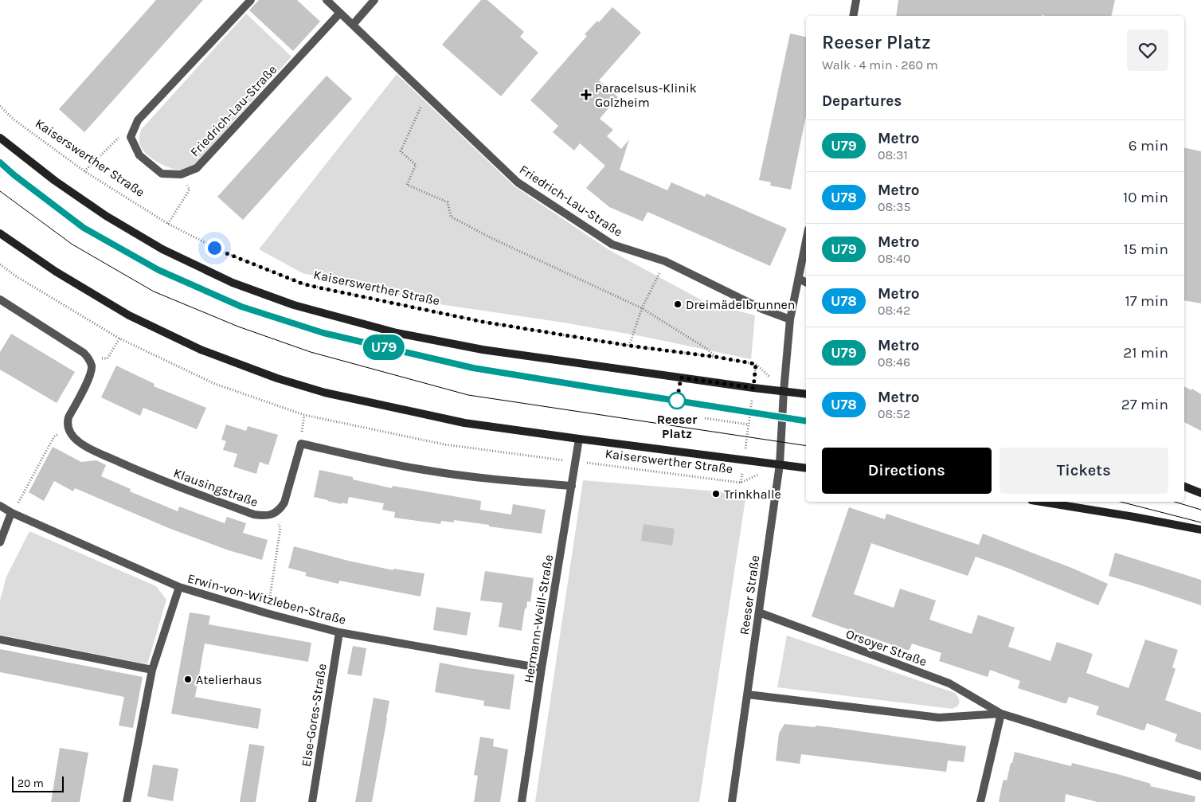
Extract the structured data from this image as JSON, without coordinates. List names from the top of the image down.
{
  "streets": {
    "street": [
      "Friedrich-Lau-Straße",
      "Kaiserswerther Straße",
      "Klausingstraße",
      "Reeser Straße",
      "Erwin-von-Witzleben-Straße",
      "Hermann-Weill-Straße",
      "Orsoyer Straße",
      "Else-Gores-Straße"
    ]
  },
  "crossings": [
    ["Friedrich-Lau-Straße", "Reeser Straße"],
    ["Kaiserswerther Straße", "Reeser Straße"],
    ["Kaiserswerther Straße", "Hermann-Weill-Straße"],
    ["Reeser Straße", "Orsoyer Straße"],
    ["Erwin-von-Witzleben-Straße", "Hermann-Weill-Straße"],
    ["Erwin-von-Witzleben-Straße", "Else-Gores-Straße"]
  ],
  "places": {
    "health": ["Paracelsus-Klinik Golzheim"],
    "other": [
      "Dreimädelbrunnen",
      "Reeser Platz",
      "Trinkhalle",
      "Atelierhaus"
    ]
  },
  "lines": ["metro line U79"],
  "scale_bar": "20 m",
  "page": {
    "on_map": "U79",
    "heading": [
      ["Reeser Platz", "Walk · 4 min · 260 m"],
      "Departures"
    ],
    "list": [
      {
        "mark": "U79",
        "name": "Metro",
        "note": "08:31",
        "value": "6 min"
      },
      {
        "mark": "U78",
        "name": "Metro",
        "note": "08:35",
        "value": "10 min"
      },
      {
        "mark": "U79",
        "name": "Metro",
        "note": "08:40",
        "value": "15 min"
      },
      {
        "mark": "U78",
        "name": "Metro",
        "note": "08:42",
        "value": "17 min"
      },
      {
        "mark": "U79",
        "name": "Metro",
        "note": "08:46",
        "value": "21 min"
      },
      {
        "mark": "U78",
        "name": "Metro",
        "note": "08:52",
        "value": "27 min"
      }
    ],
    "buttons": ["Directions", "Tickets"],
    "scale": "20 m"
  }
}
